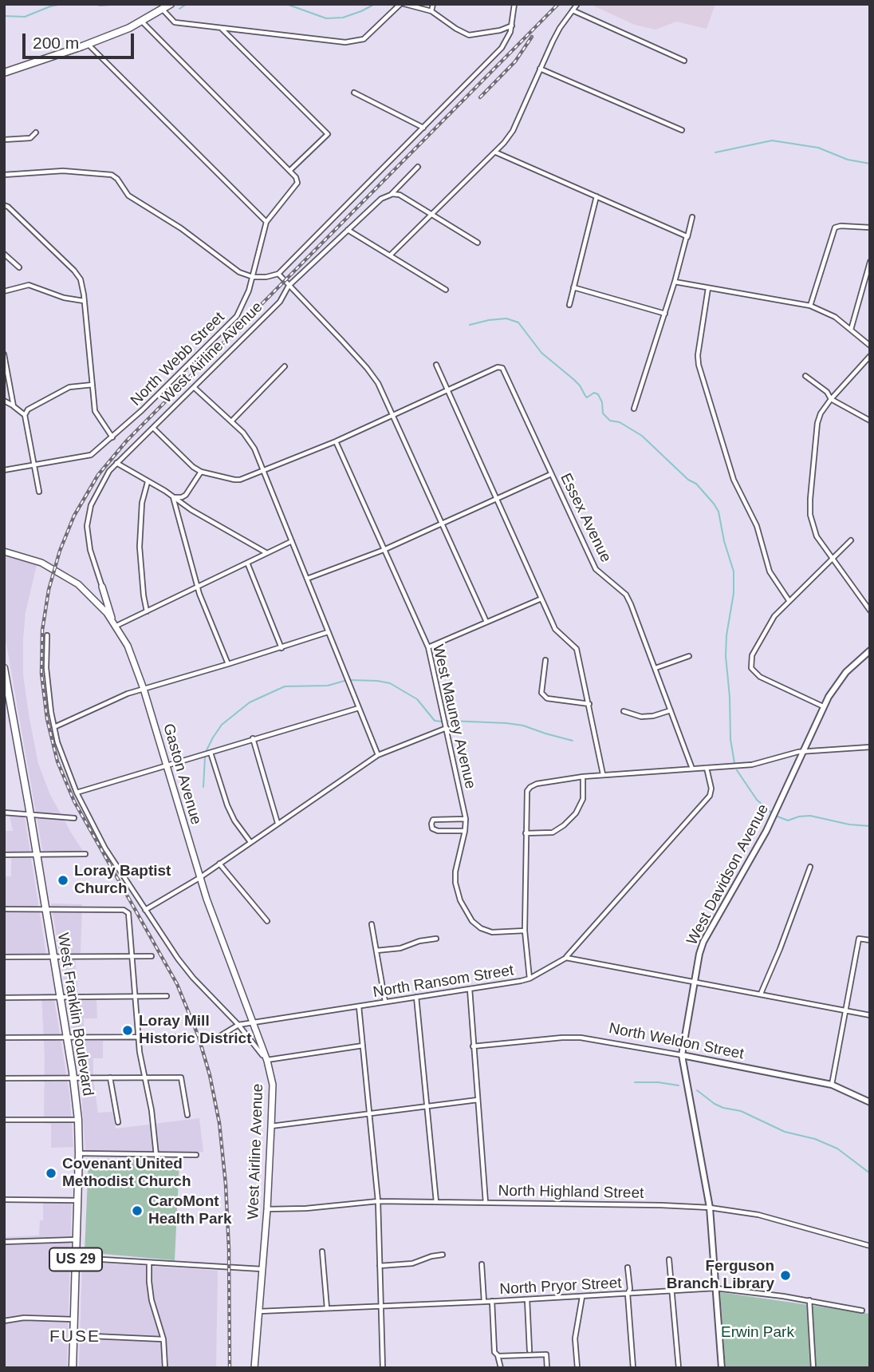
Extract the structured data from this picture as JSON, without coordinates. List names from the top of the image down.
{
  "streets": {
    "main road": [
      "West Airline Avenue",
      "Gaston Avenue",
      "West Franklin Boulevard",
      "US 29"
    ],
    "street": [
      "North Webb Street",
      "Essex Avenue",
      "West Mauney Avenue",
      "West Davidson Avenue",
      "North Ransom Street",
      "North Weldon Street",
      "North Highland Street",
      "North Pryor Street"
    ]
  },
  "crossings": [
    ["West Airline Avenue", "Gaston Avenue"],
    ["West Airline Avenue", "North Ransom Street"],
    ["West Airline Avenue", "North Highland Street"],
    ["West Airline Avenue", "North Pryor Street"],
    ["Gaston Avenue", "North Ransom Street"],
    ["West Davidson Avenue", "North Weldon Street"],
    ["West Davidson Avenue", "North Highland Street"],
    ["West Davidson Avenue", "North Pryor Street"]
  ],
  "districts": ["FUSE"],
  "parks": ["Erwin Park"],
  "places": [
    "Loray Baptist Church",
    "Loray Mill Historic District",
    "Covenant United Methodist Church",
    "CaroMont Health Park",
    "Ferguson Branch Library"
  ],
  "scale_bar": "200 m"
}
